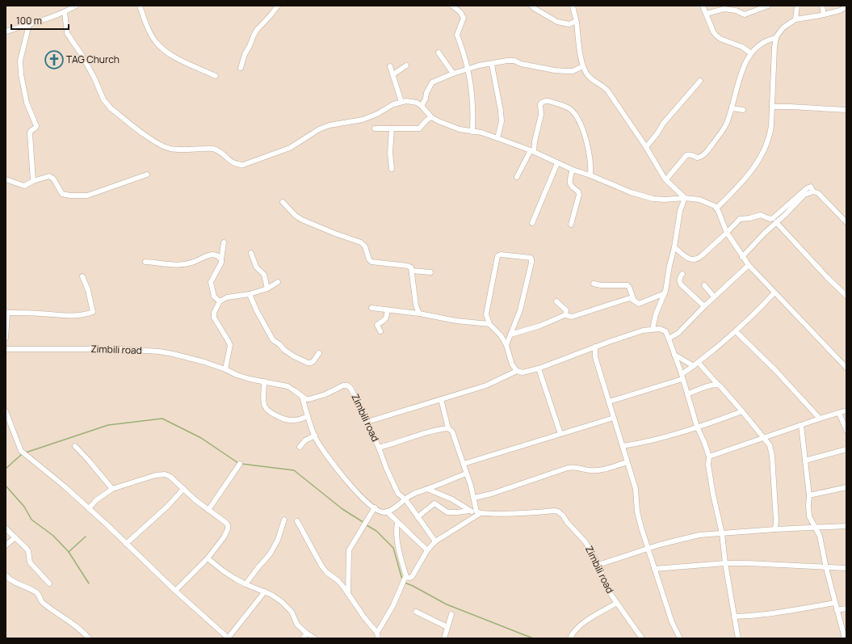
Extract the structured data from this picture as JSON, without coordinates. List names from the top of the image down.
{
  "streets": {
    "street": ["Zimbili road"]
  },
  "places": {
    "church": ["TAG Church"]
  },
  "scale_bar": "100 m"
}
